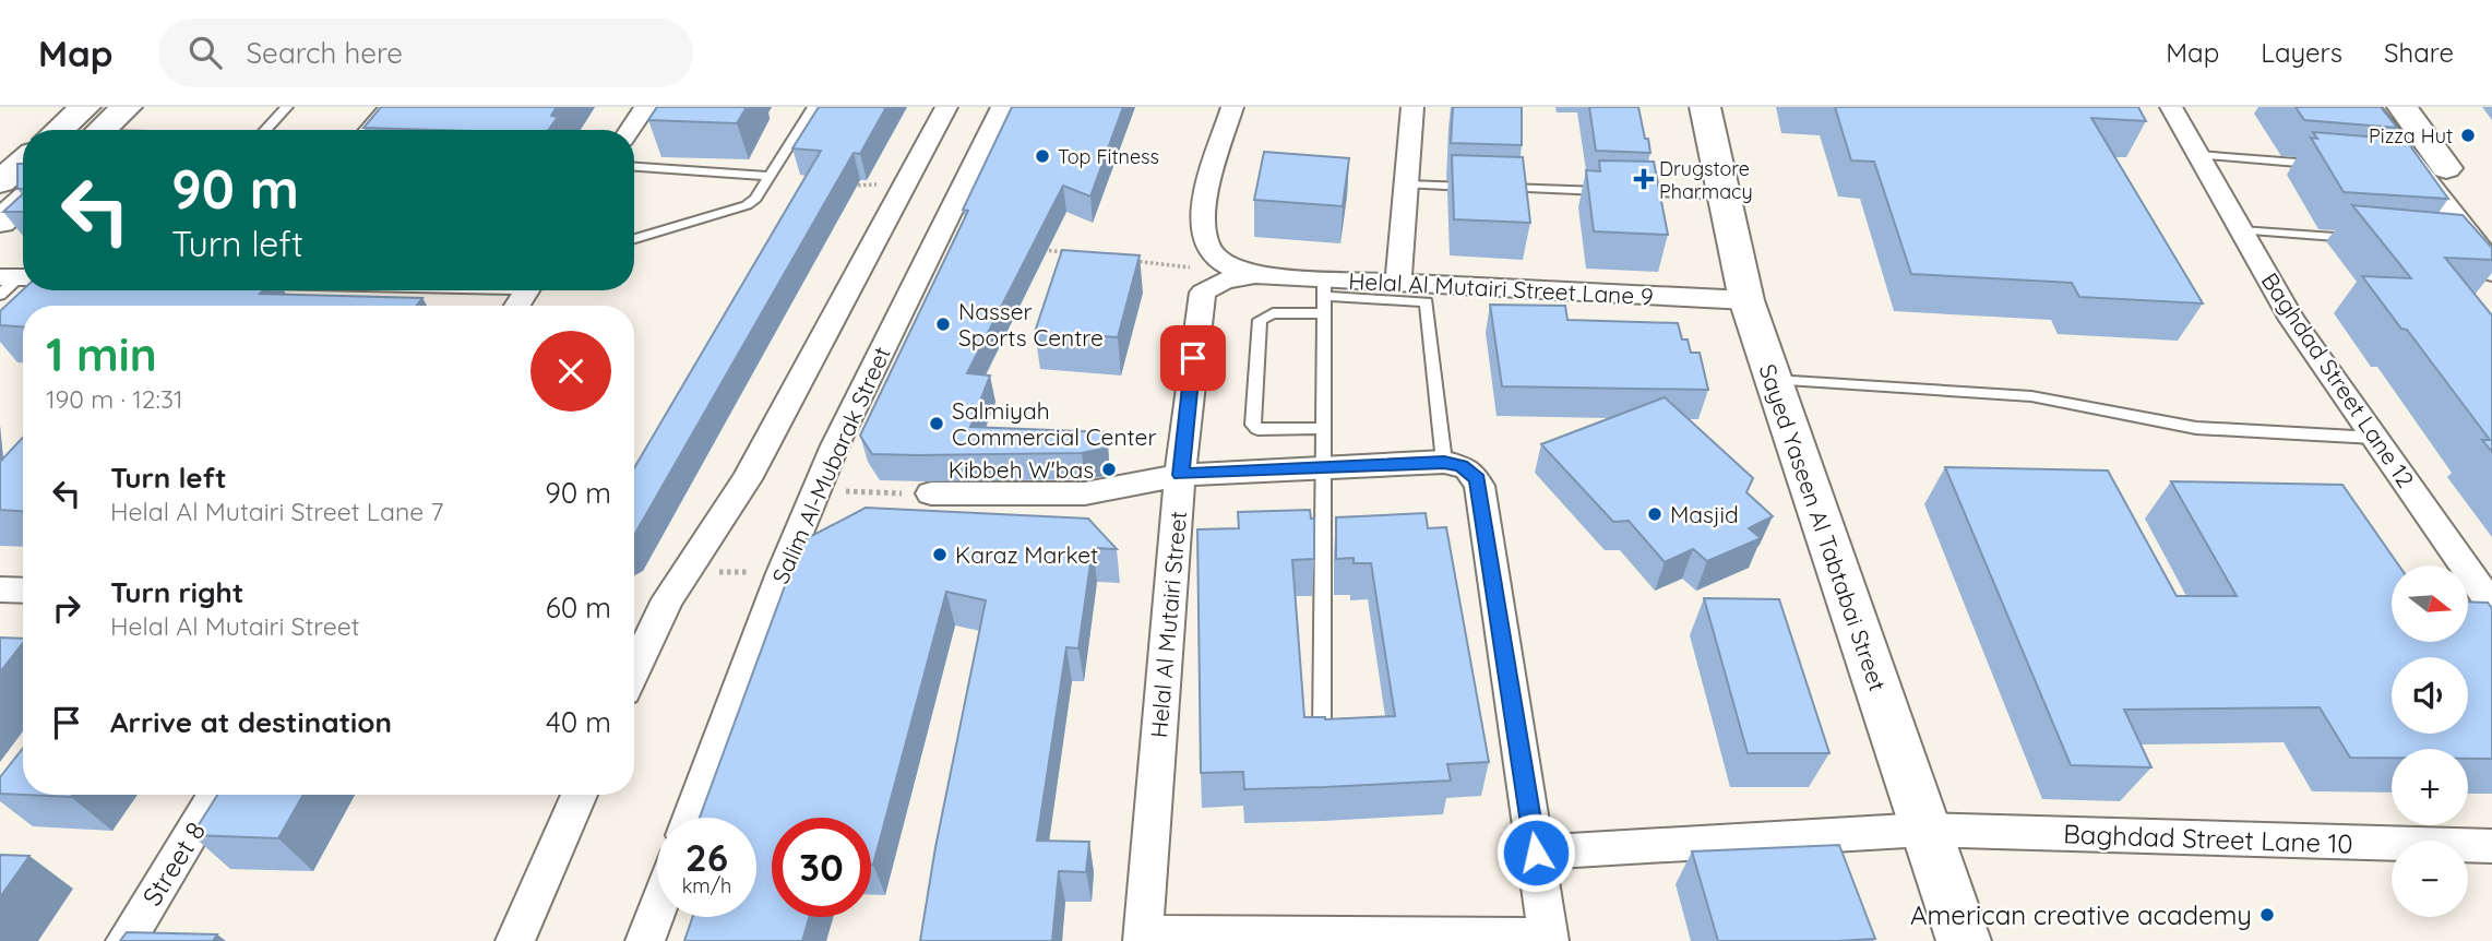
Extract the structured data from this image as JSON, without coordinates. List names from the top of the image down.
{
  "streets": {
    "street": [
      "Helal Al Mutairi Street Lane 9",
      "Baghdad Street Lane 12",
      "Salim Al-Mubarak Street",
      "Sayed Yaseen Al Tabtabai Street",
      "Helal Al Mutairi Street",
      "Baghdad Street Lane 10",
      "Street 8"
    ]
  },
  "crossings": [
    ["Helal Al Mutairi Street Lane 9", "Sayed Yaseen Al Tabtabai Street"],
    ["Helal Al Mutairi Street Lane 9", "Helal Al Mutairi Street"],
    ["Sayed Yaseen Al Tabtabai Street", "Baghdad Street Lane 10"]
  ],
  "places": {
    "other": [
      "Pizza Hut",
      "Top Fitness",
      "Nasser Sports Centre",
      "Salmiyah Commercial Center",
      "Kibbeh W'bas",
      "Masjid",
      "Karaz Market",
      "American creative academy"
    ],
    "health": ["Drugstore Pharmacy"]
  },
  "north": "right",
  "page": {
    "header": "Map",
    "search": "Search here",
    "nav": ["Map", "Layers", "Share"],
    "turn": ["90 m", "Turn left"],
    "heading": ["1 min", "190 m · 12:31"],
    "list": [
      {
        "name": "Turn left",
        "note": "Helal Al Mutairi Street Lane 7",
        "value": "90 m"
      },
      {
        "name": "Turn right",
        "note": "Helal Al Mutairi Street",
        "value": "60 m"
      },
      {
        "name": "Arrive at destination",
        "value": "40 m"
      }
    ],
    "map_buttons": ["+", "−"],
    "speed": "26 km/h",
    "limit": "30"
  }
}
